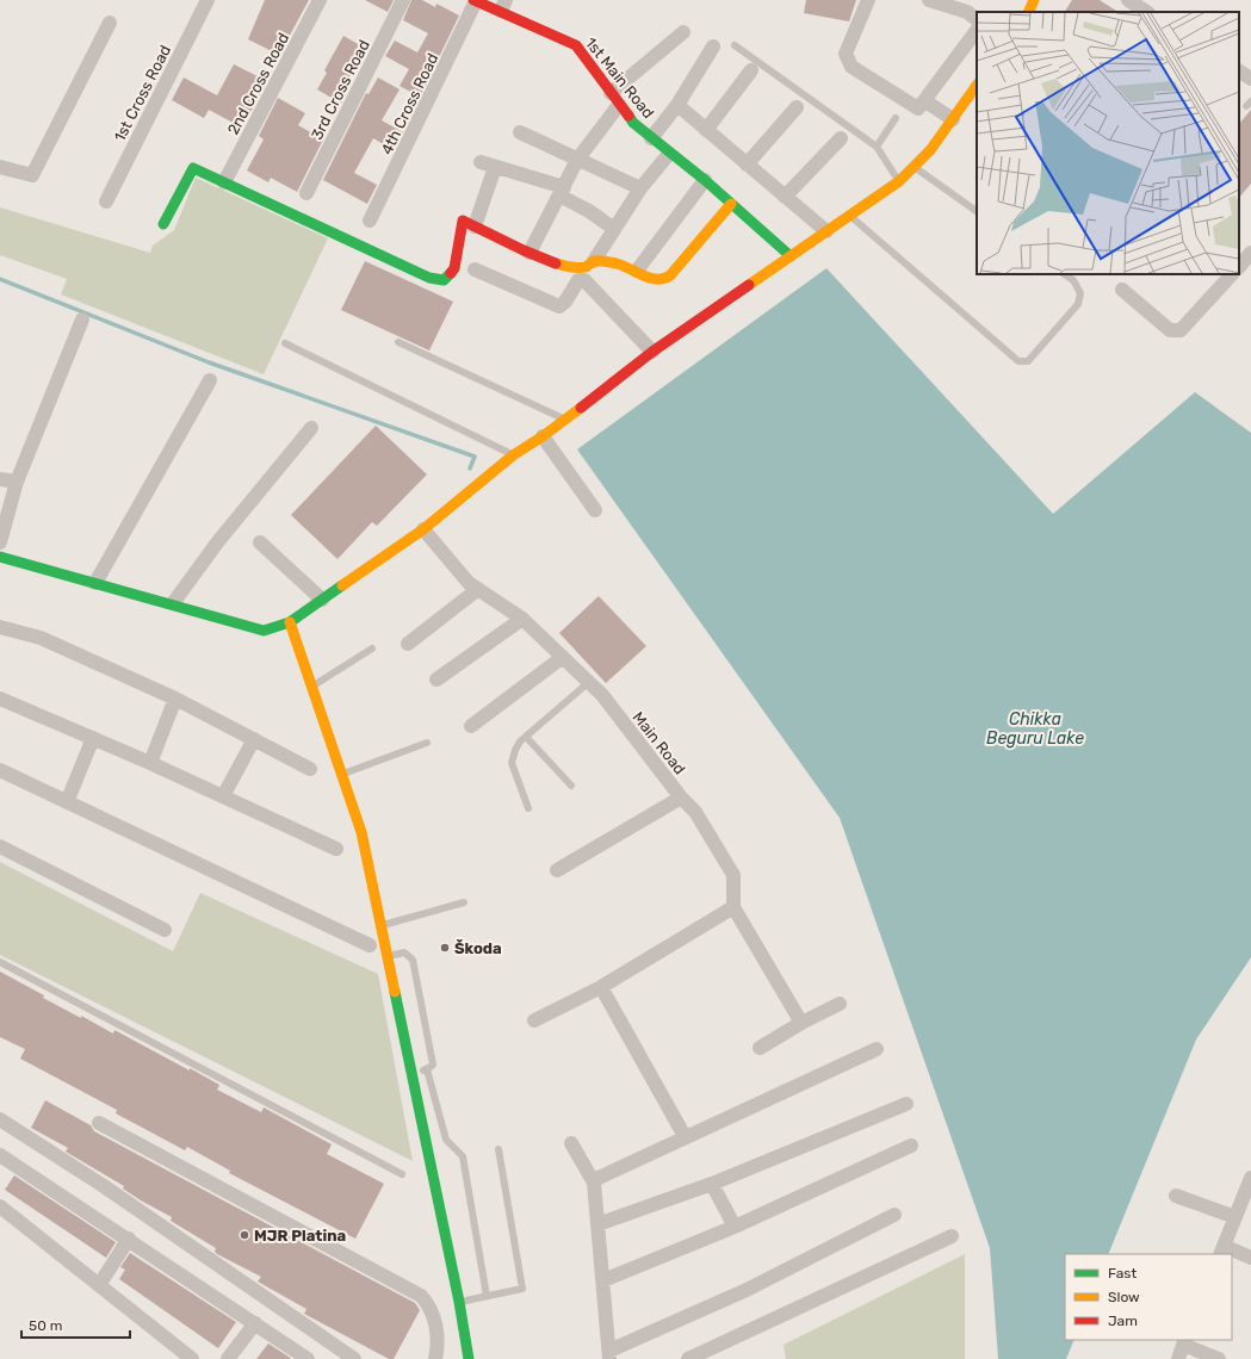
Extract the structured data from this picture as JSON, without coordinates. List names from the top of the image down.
{
  "streets": {
    "street": [
      "1st Main Road",
      "2nd Cross Road",
      "3rd Cross Road",
      "1st Cross Road",
      "4th Cross Road",
      "Main Road"
    ]
  },
  "crossings": [
    ["1st Main Road", "4th Cross Road"]
  ],
  "water": ["Chikka Beguru Lake"],
  "places": ["Škoda", "MJR Platina"],
  "legend": ["Fast", "Slow", "Jam"],
  "scale_bar": "50 m"
}
